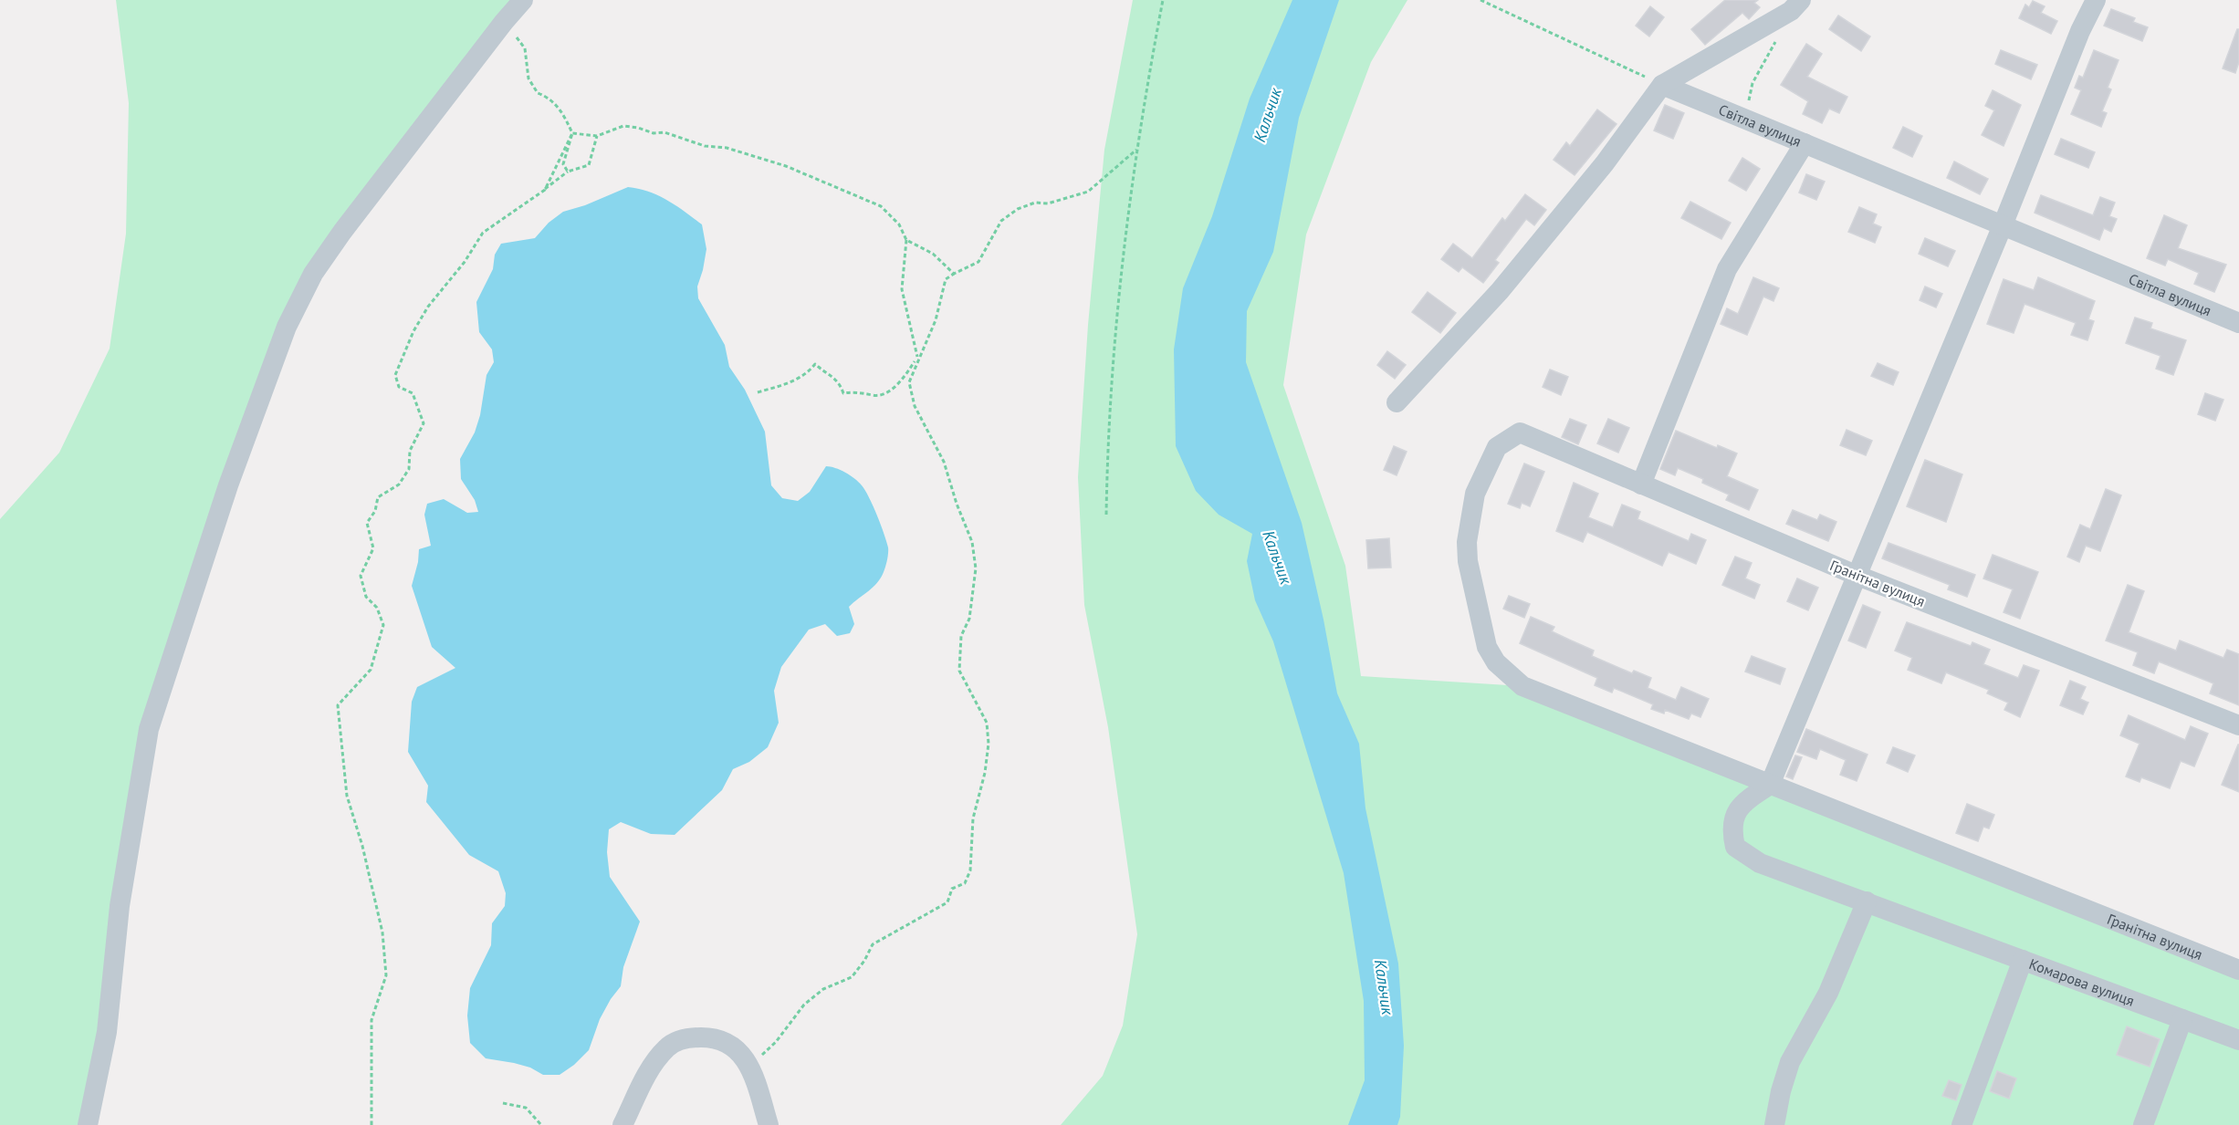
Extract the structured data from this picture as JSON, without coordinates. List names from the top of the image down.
{
  "streets": {
    "street": ["Світла вулиця", "Гранітна вулиця", "Комарова вулиця"]
  },
  "water": ["Кальчик"]
}
